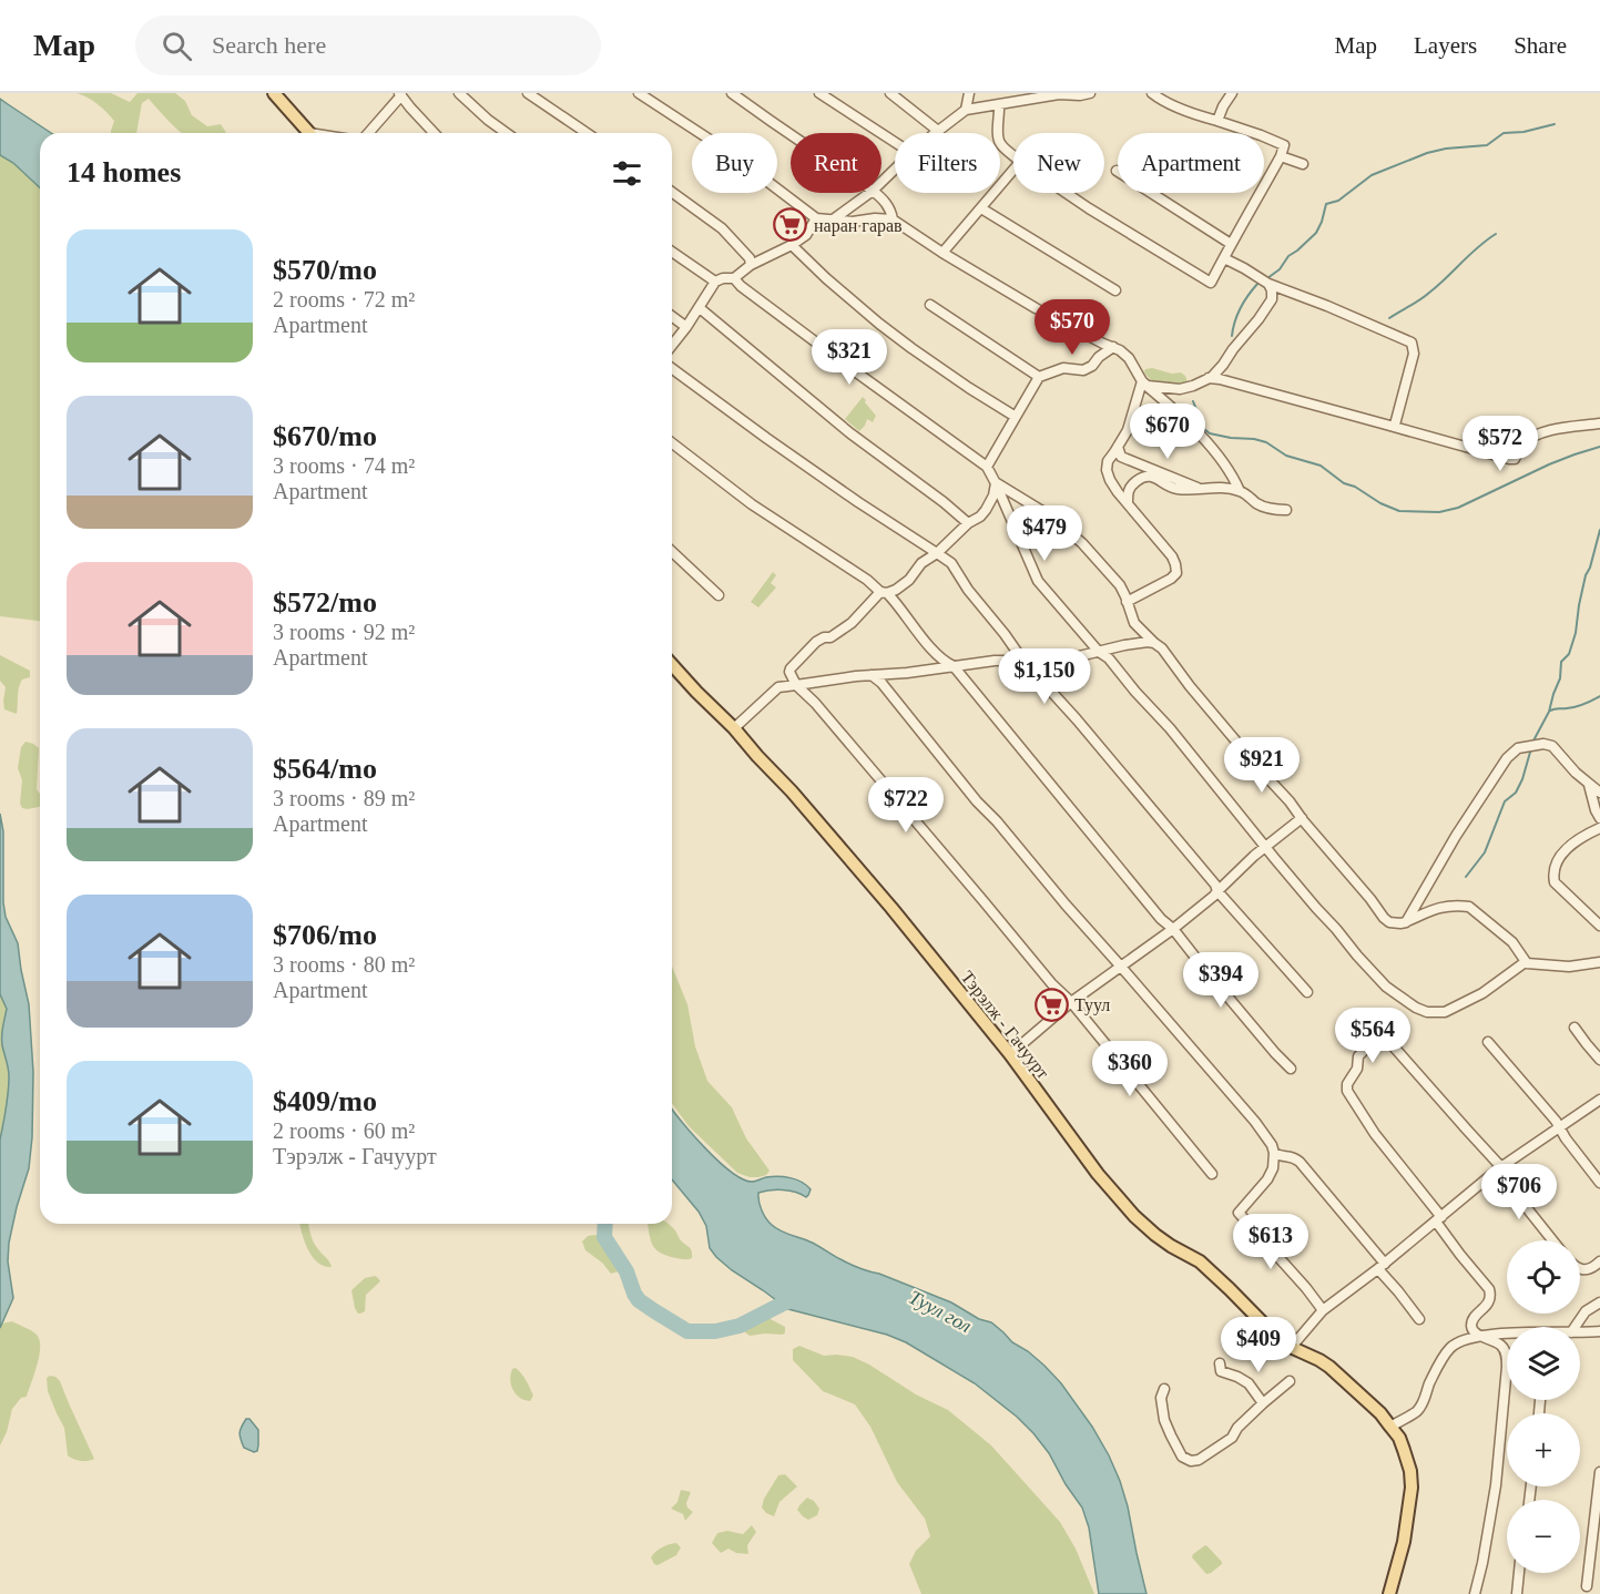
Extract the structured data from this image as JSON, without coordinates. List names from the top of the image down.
{
  "streets": {
    "main road": ["Тэрэлж - Гачуурт"]
  },
  "water": ["Туул гол"],
  "places": {
    "supermarket": ["наран гарав", "Туул"]
  },
  "page": {
    "header": "Map",
    "search": "Search here",
    "nav": ["Map", "Layers", "Share"],
    "chip": [
      "Buy",
      "Rent",
      "Filters",
      "New",
      "Apartment"
    ],
    "heading": "14 homes",
    "list": [
      {
        "name": "$570/mo",
        "note": "2 rooms · 72 m² · Apartment"
      },
      {
        "name": "$670/mo",
        "note": "3 rooms · 74 m² · Apartment"
      },
      {
        "name": "$572/mo",
        "note": "3 rooms · 92 m² · Apartment"
      },
      {
        "name": "$564/mo",
        "note": "3 rooms · 89 m² · Apartment"
      },
      {
        "name": "$706/mo",
        "note": "3 rooms · 80 m² · Apartment"
      },
      {
        "name": "$409/mo",
        "note": "2 rooms · 60 m² · Тэрэлж - Гачуурт"
      }
    ],
    "price": [
      "$570",
      "$321",
      "$670",
      "$572",
      "$479",
      "$1,150",
      "$921",
      "$722",
      "$394",
      "$564",
      "$360",
      "$706",
      "$613",
      "$409"
    ],
    "map_buttons": ["+", "−"]
  }
}
